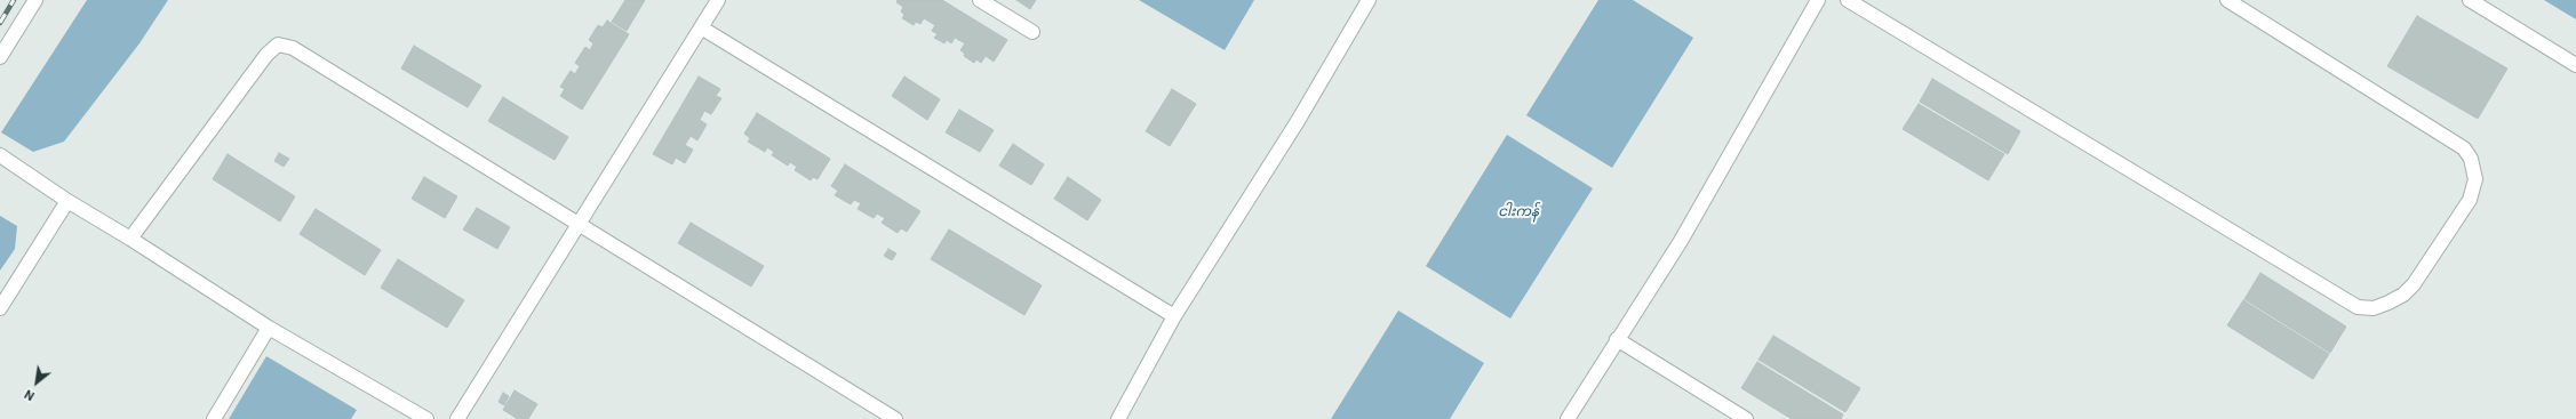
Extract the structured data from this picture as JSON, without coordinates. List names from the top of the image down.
{
  "water": ["ငါးကန်"],
  "north": "bottom left"
}
